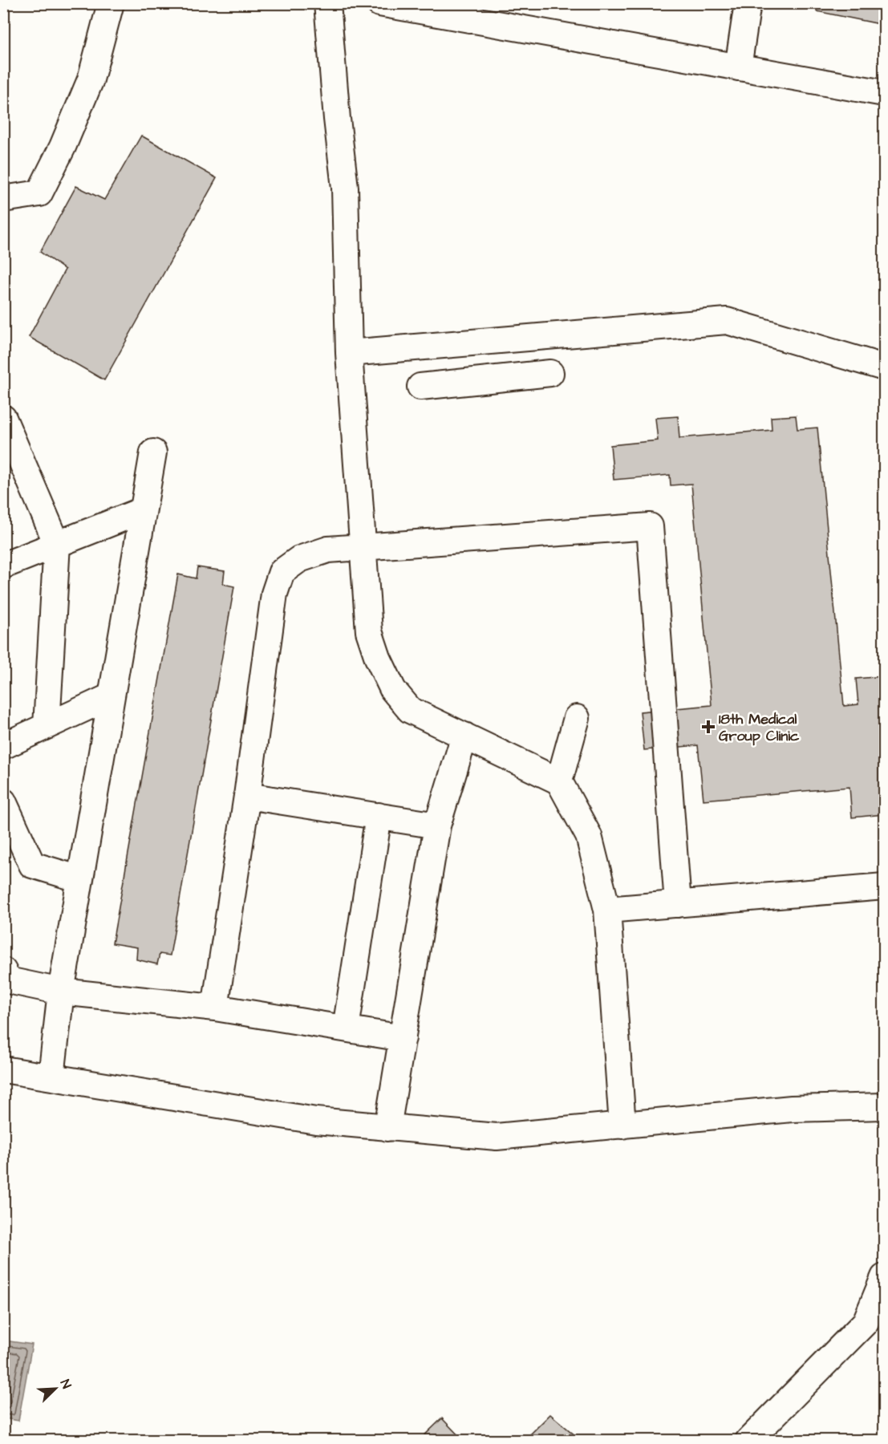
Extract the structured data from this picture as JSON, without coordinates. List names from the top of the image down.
{
  "places": {
    "health": ["18th Medical Group Clinic"]
  },
  "north": "top right"
}
